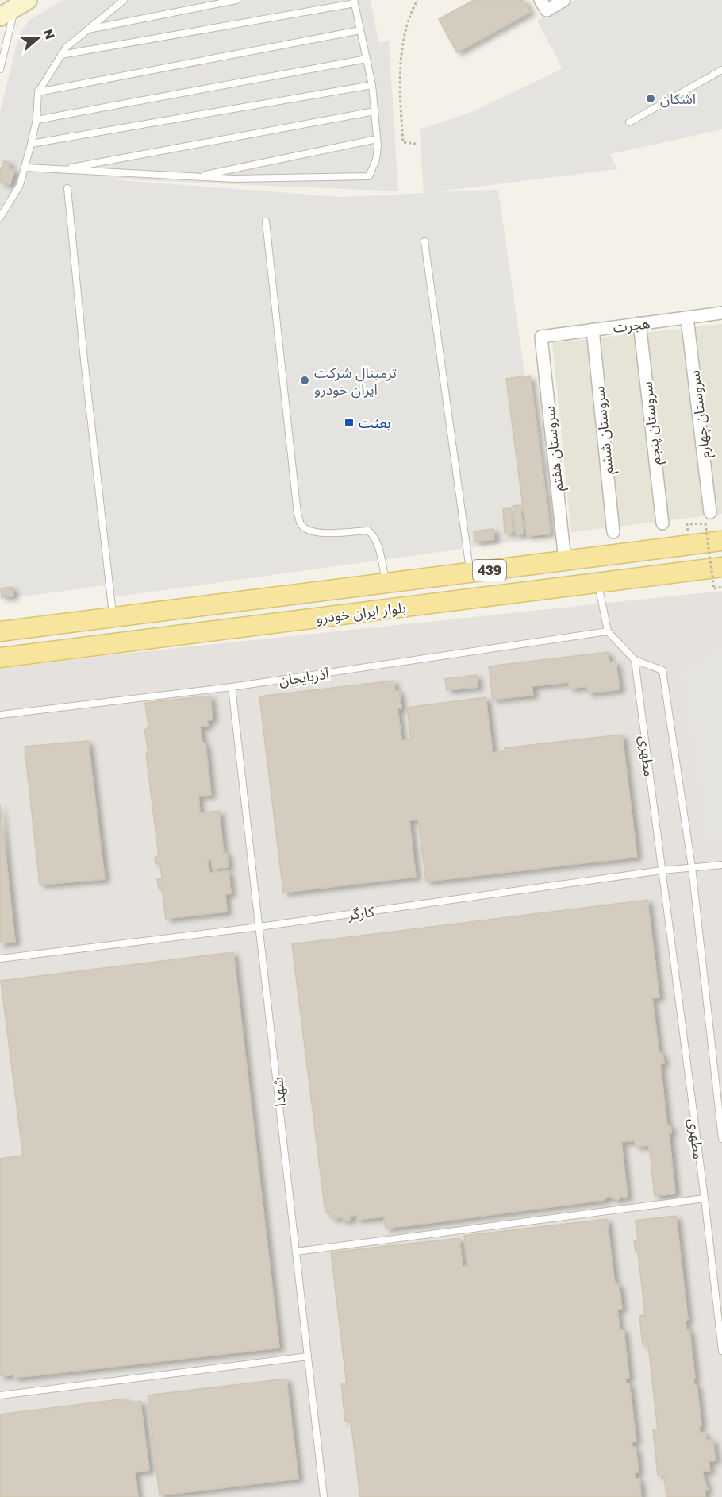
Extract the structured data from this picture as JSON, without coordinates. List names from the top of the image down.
{
  "streets": {
    "main road": ["439", "بلوار ایران خودرو"],
    "street": [
      "هجرت",
      "سروستان چهارم",
      "سروستان پنجم",
      "سروستان ششم",
      "سروستان هفتم"
    ],
    "lane": [
      "آذربایجان",
      "مطهری",
      "کارگر",
      "شهدا"
    ]
  },
  "crossings": [
    ["هجرت", "سروستان چهارم"],
    ["هجرت", "سروستان پنجم"],
    ["هجرت", "سروستان ششم"],
    ["هجرت", "سروستان هفتم"],
    ["سروستان هفتم", "بلوار ایران خودرو"],
    ["آذربایجان", "شهدا"],
    ["مطهری", "کارگر"],
    ["کارگر", "شهدا"]
  ],
  "places": {
    "other": ["اشکان", "ترمینال شرکت ایران خودرو"],
    "transit": ["بعثت"]
  },
  "north": "right"
}
